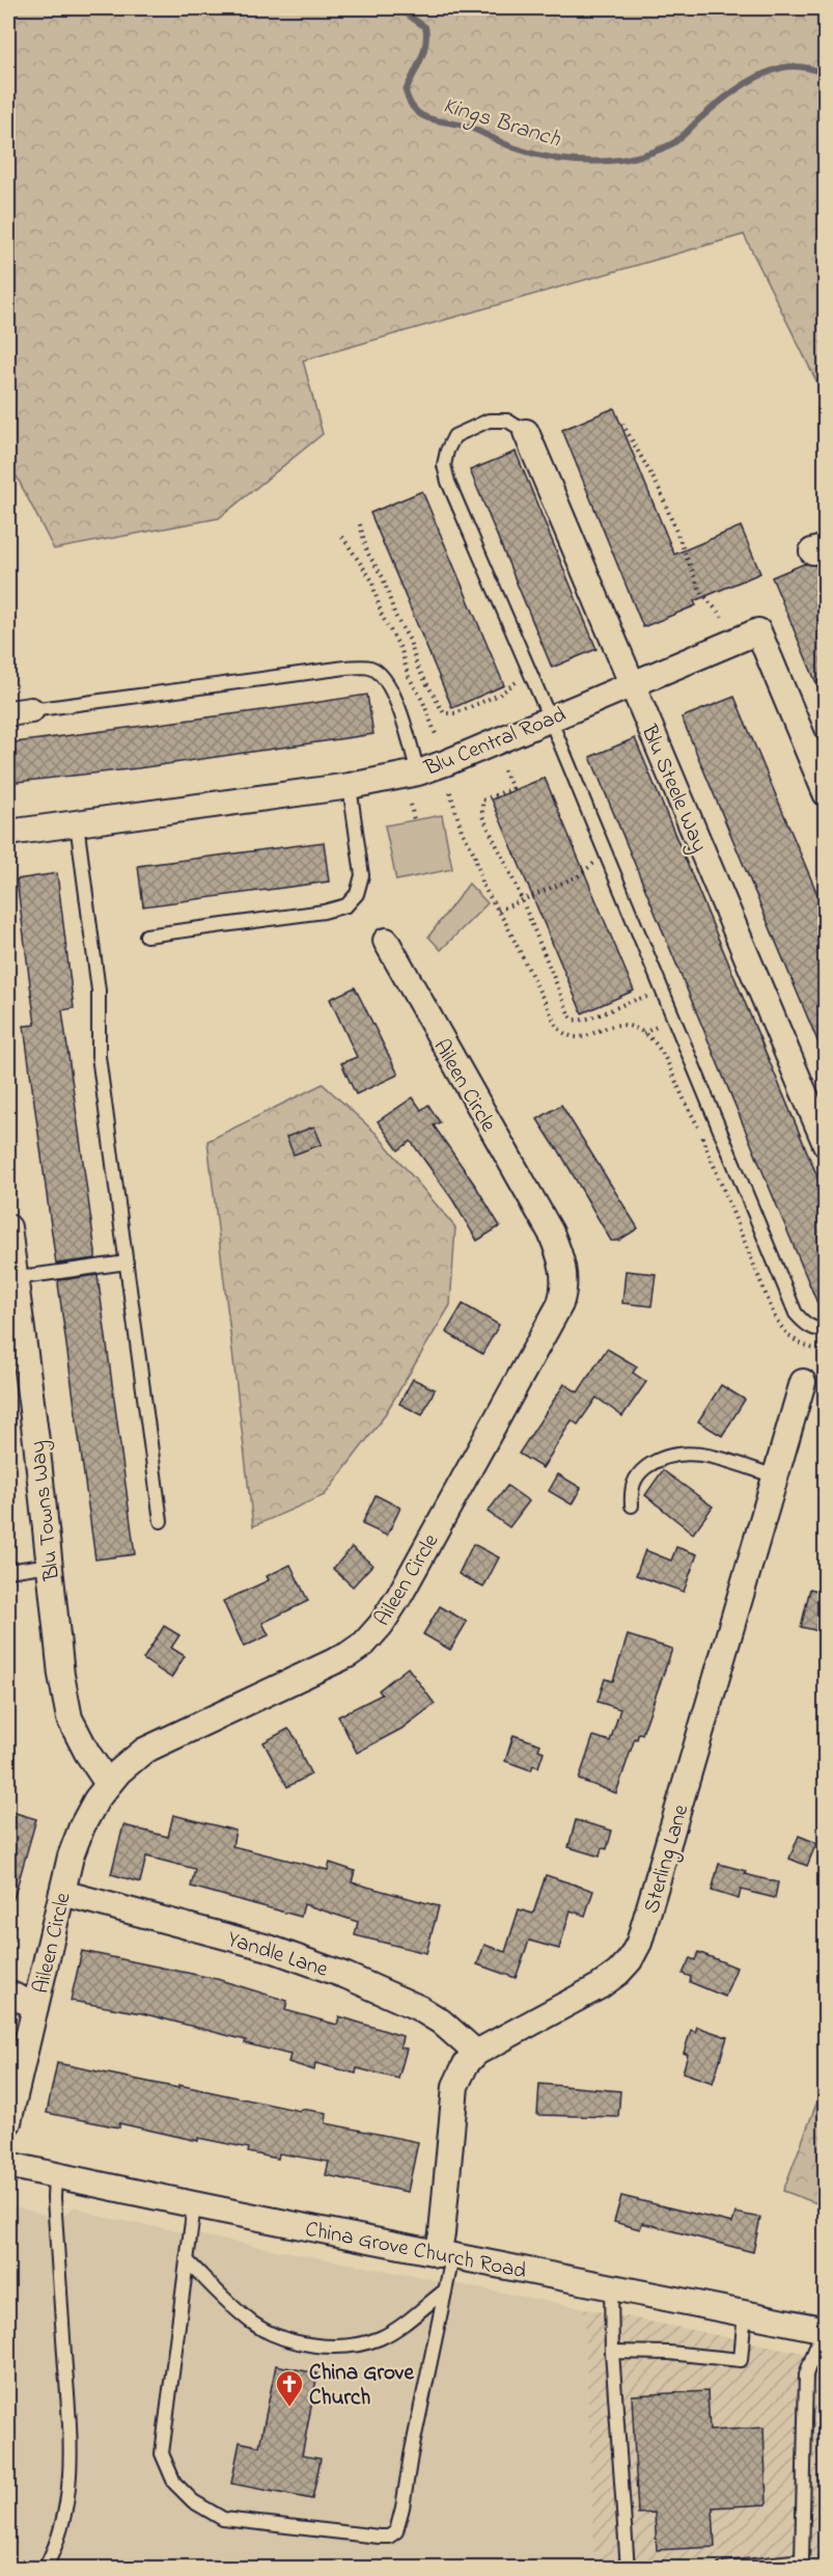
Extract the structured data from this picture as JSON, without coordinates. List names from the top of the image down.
{
  "streets": {
    "street": [
      "Blu Central Road",
      "Blu Steele Way",
      "Aileen Circle",
      "Blu Towns Way",
      "Sterling Lane",
      "Yandle Lane",
      "China Grove Church Road"
    ]
  },
  "crossings": [
    ["Blu Central Road", "Blu Steele Way"],
    ["Aileen Circle", "Blu Towns Way"],
    ["Aileen Circle", "Yandle Lane"],
    ["Sterling Lane", "Yandle Lane"],
    ["Sterling Lane", "China Grove Church Road"]
  ],
  "water": ["Kings Branch"],
  "places": {
    "church": ["China Grove Church"]
  }
}
